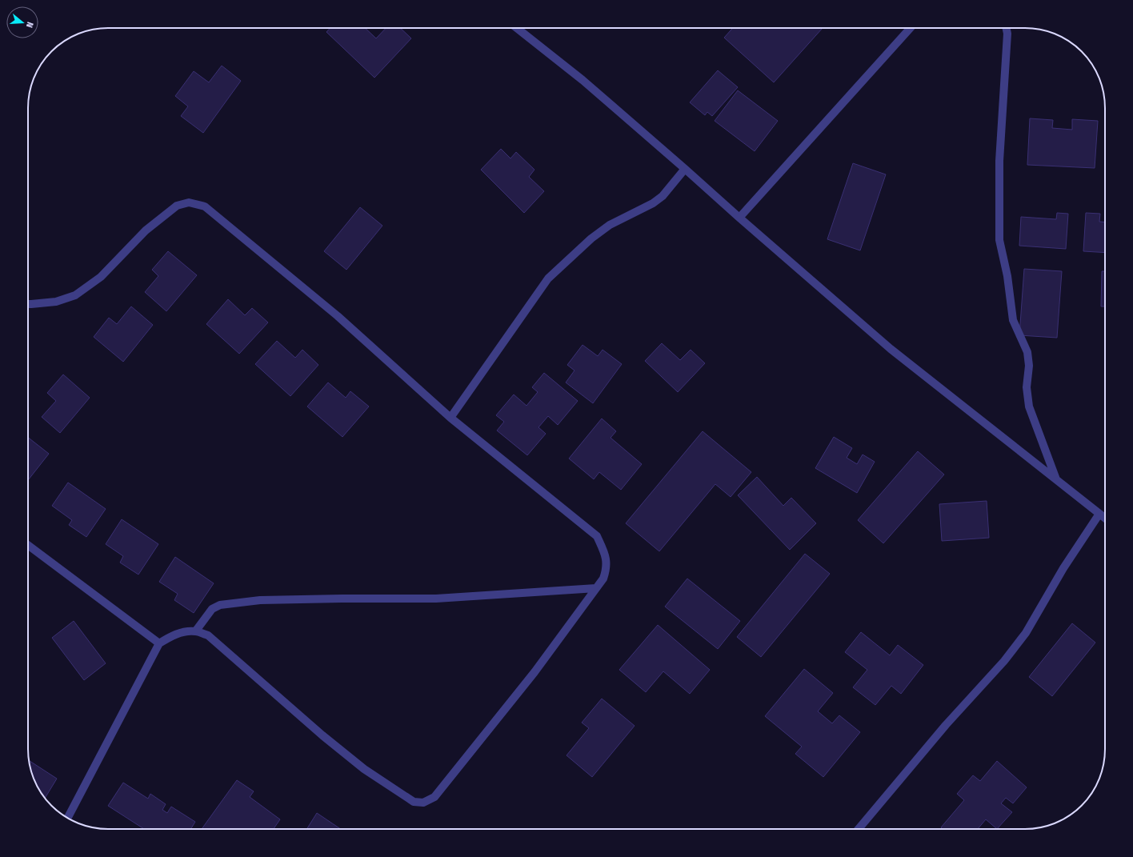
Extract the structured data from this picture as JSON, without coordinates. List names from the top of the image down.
{
  "north": "right"
}
